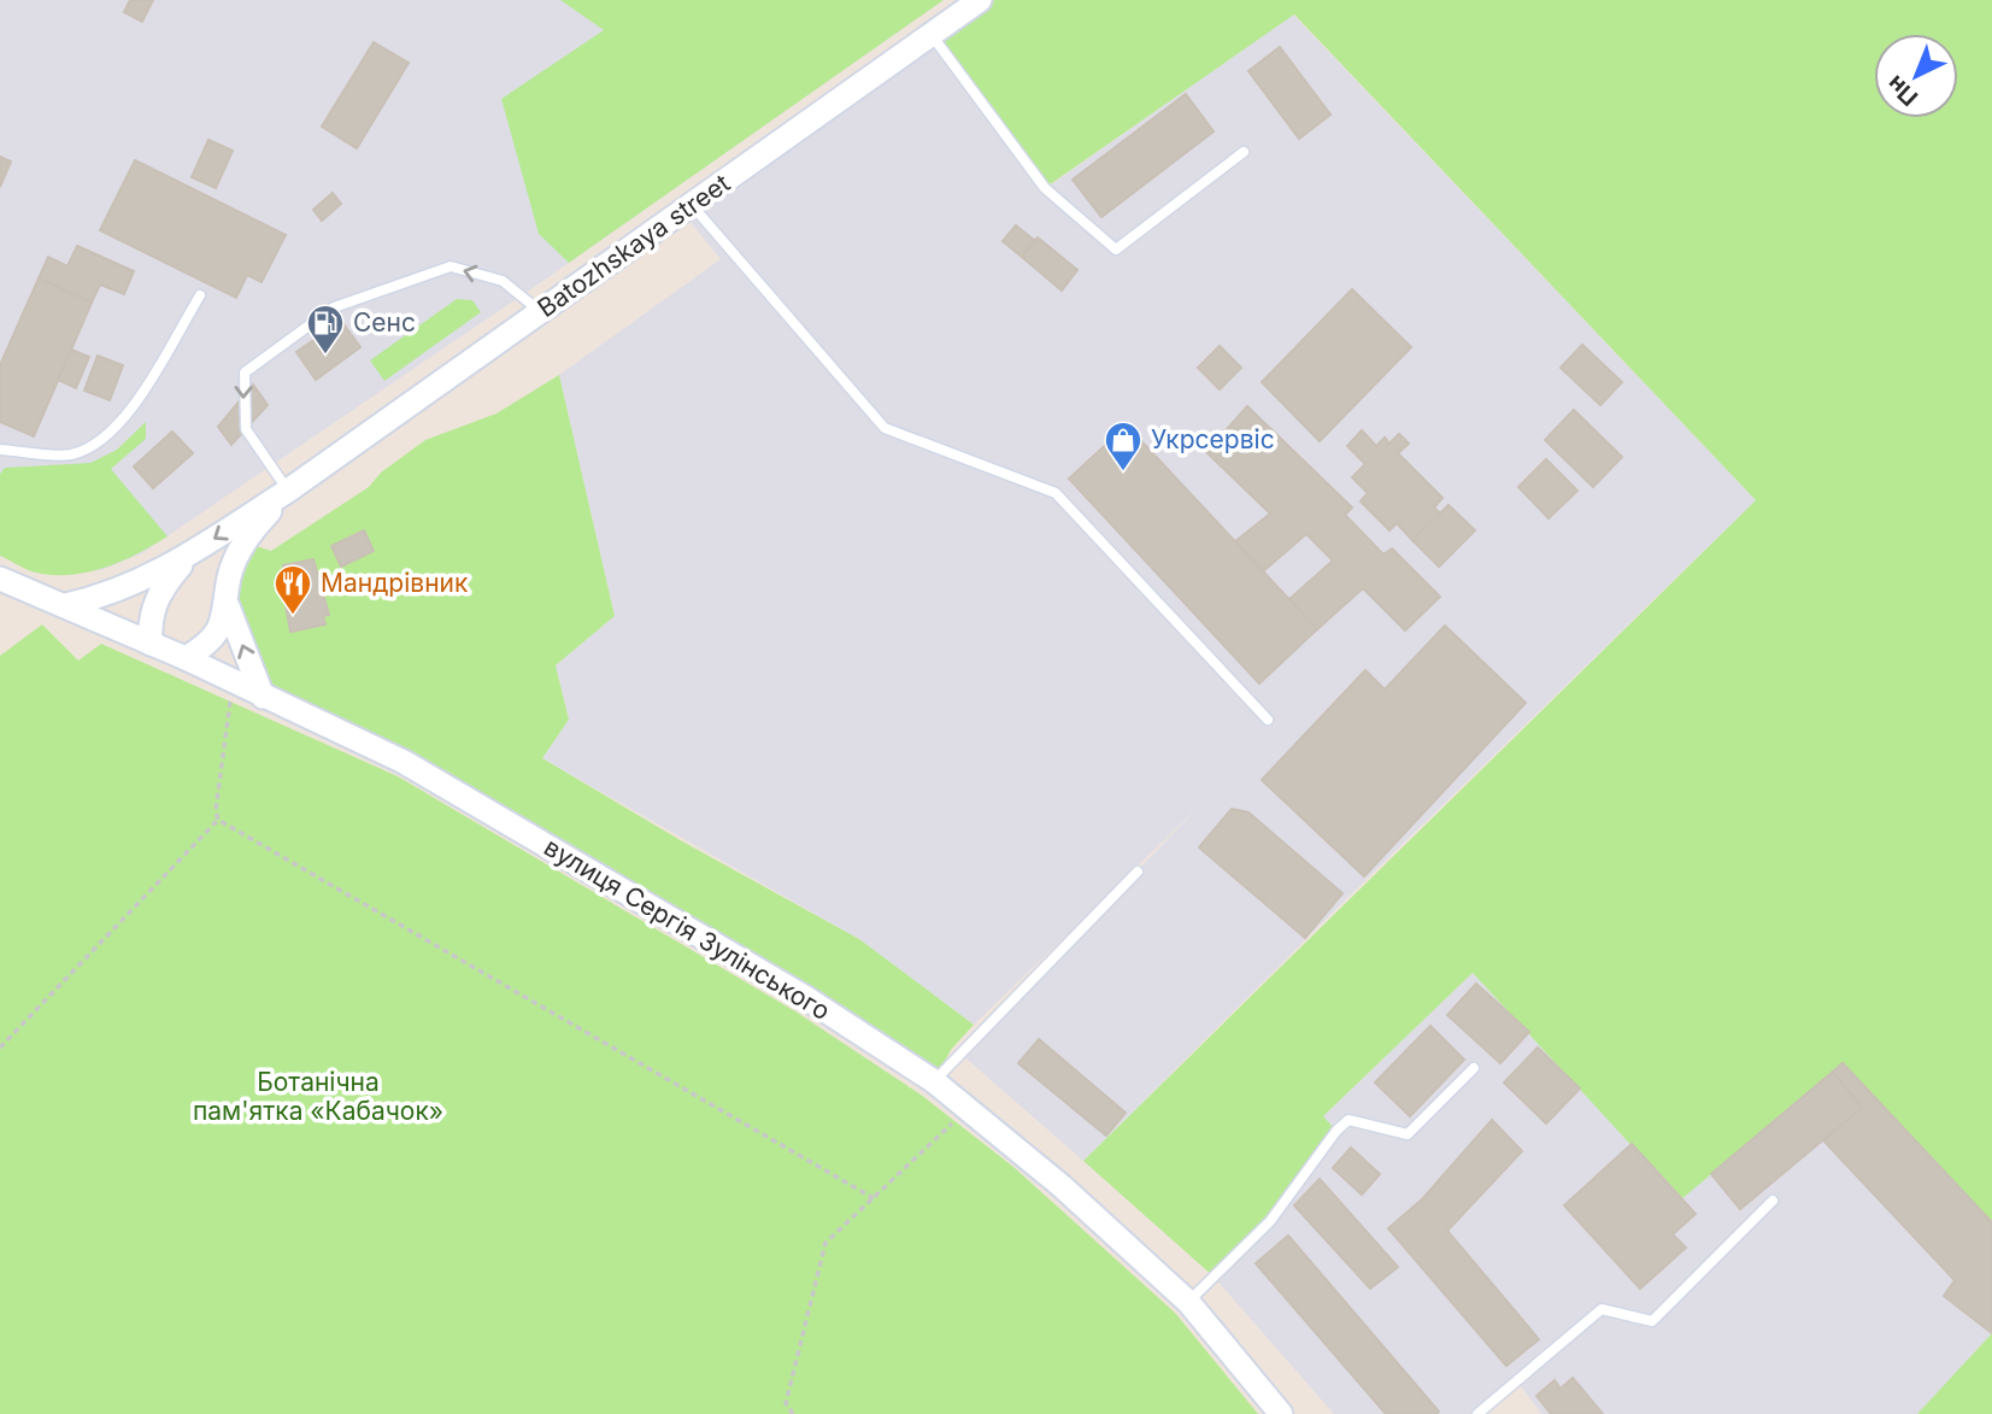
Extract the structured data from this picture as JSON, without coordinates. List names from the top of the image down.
{
  "streets": {
    "street": ["Batozhskaya street", "вулиця Сергія Зулінського"]
  },
  "crossings": [
    ["Batozhskaya street", "вулиця Сергія Зулінського"]
  ],
  "parks": ["Ботанічна пам'ятка «Кабачок»"],
  "places": {
    "fuel station": ["Сенс"],
    "shop": ["Укрсервіс"],
    "restaurant": ["Мандрівник"]
  },
  "north": "bottom left"
}
